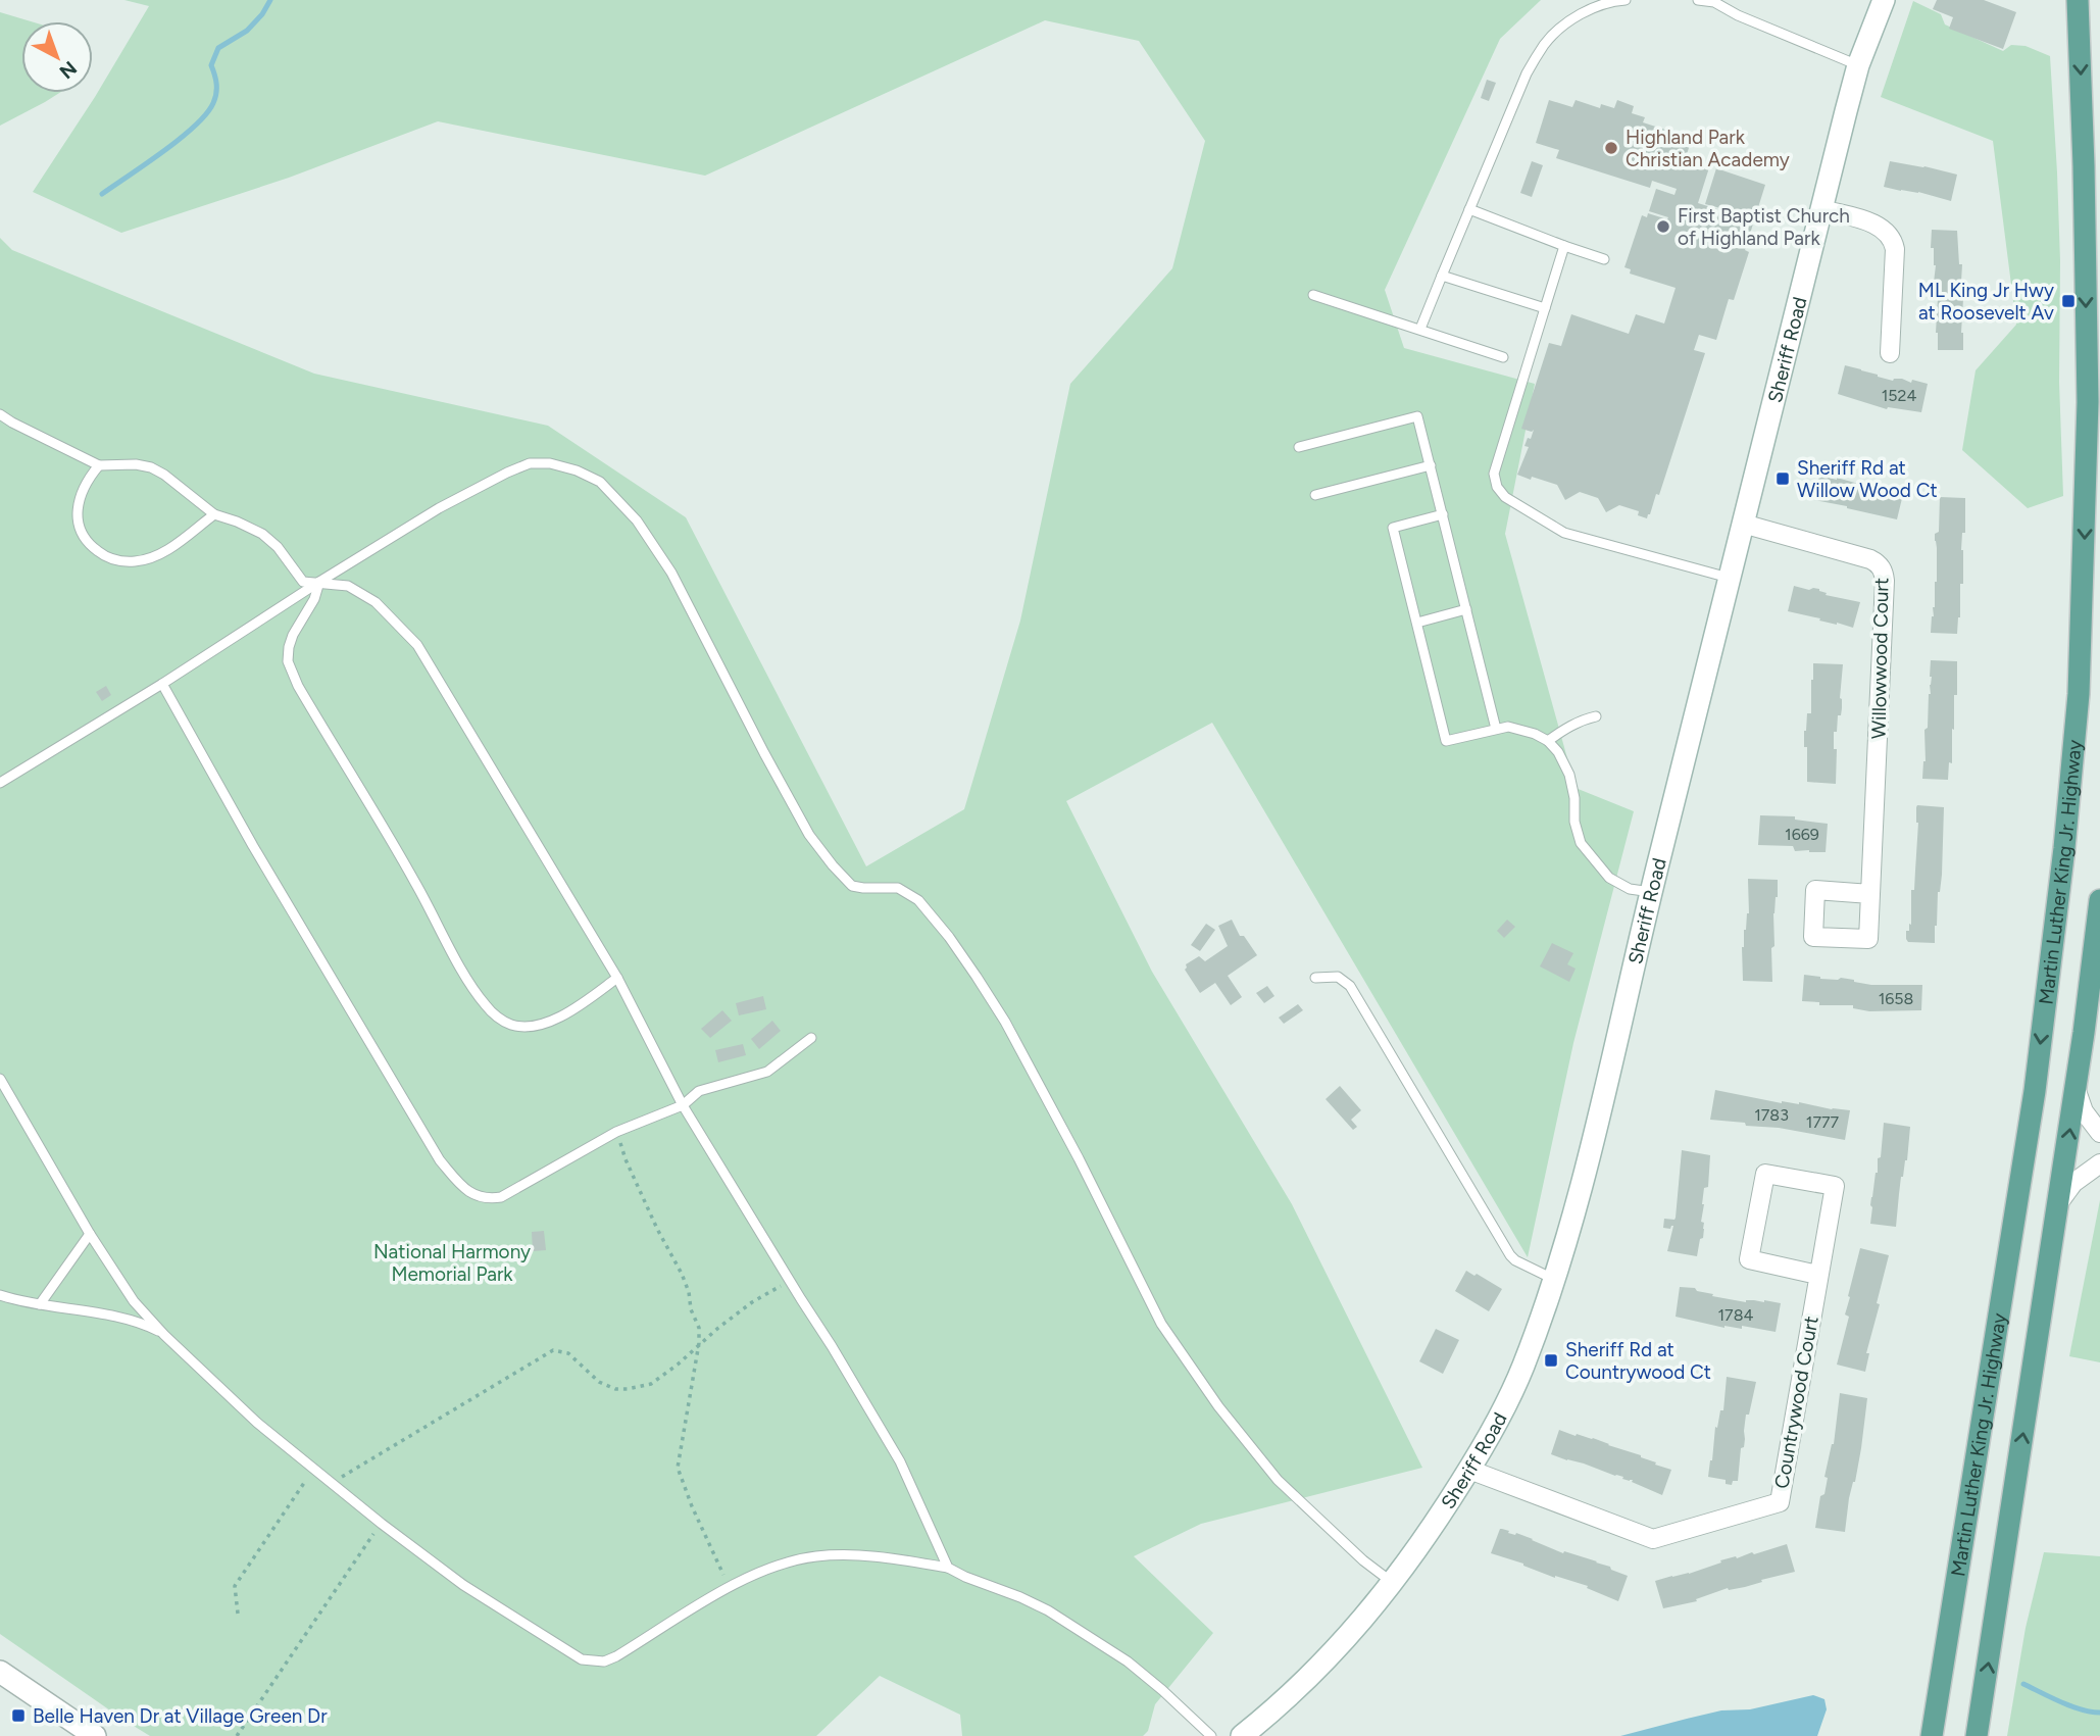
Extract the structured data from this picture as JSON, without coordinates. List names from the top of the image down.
{
  "streets": {
    "main road": ["Sheriff Road", "Martin Luther King Jr. Highway"],
    "street": ["Willowwood Court", "Countrywood Court"]
  },
  "crossings": [
    ["Sheriff Road", "Willowwood Court"],
    ["Sheriff Road", "Countrywood Court"]
  ],
  "parks": ["National Harmony Memorial Park"],
  "places": {
    "other": ["Highland Park Christian Academy", "First Baptist Church of Highland Park"],
    "transit": [
      "ML King Jr Hwy at Roosevelt Av",
      "Sheriff Rd at Willow Wood Ct",
      "Sheriff Rd at Countrywood Ct",
      "Belle Haven Dr at Village Green Dr"
    ]
  },
  "house_numbers": [
    "1524",
    "1669",
    "1658",
    "1783",
    "1777",
    "1784"
  ],
  "north": "bottom right"
}
